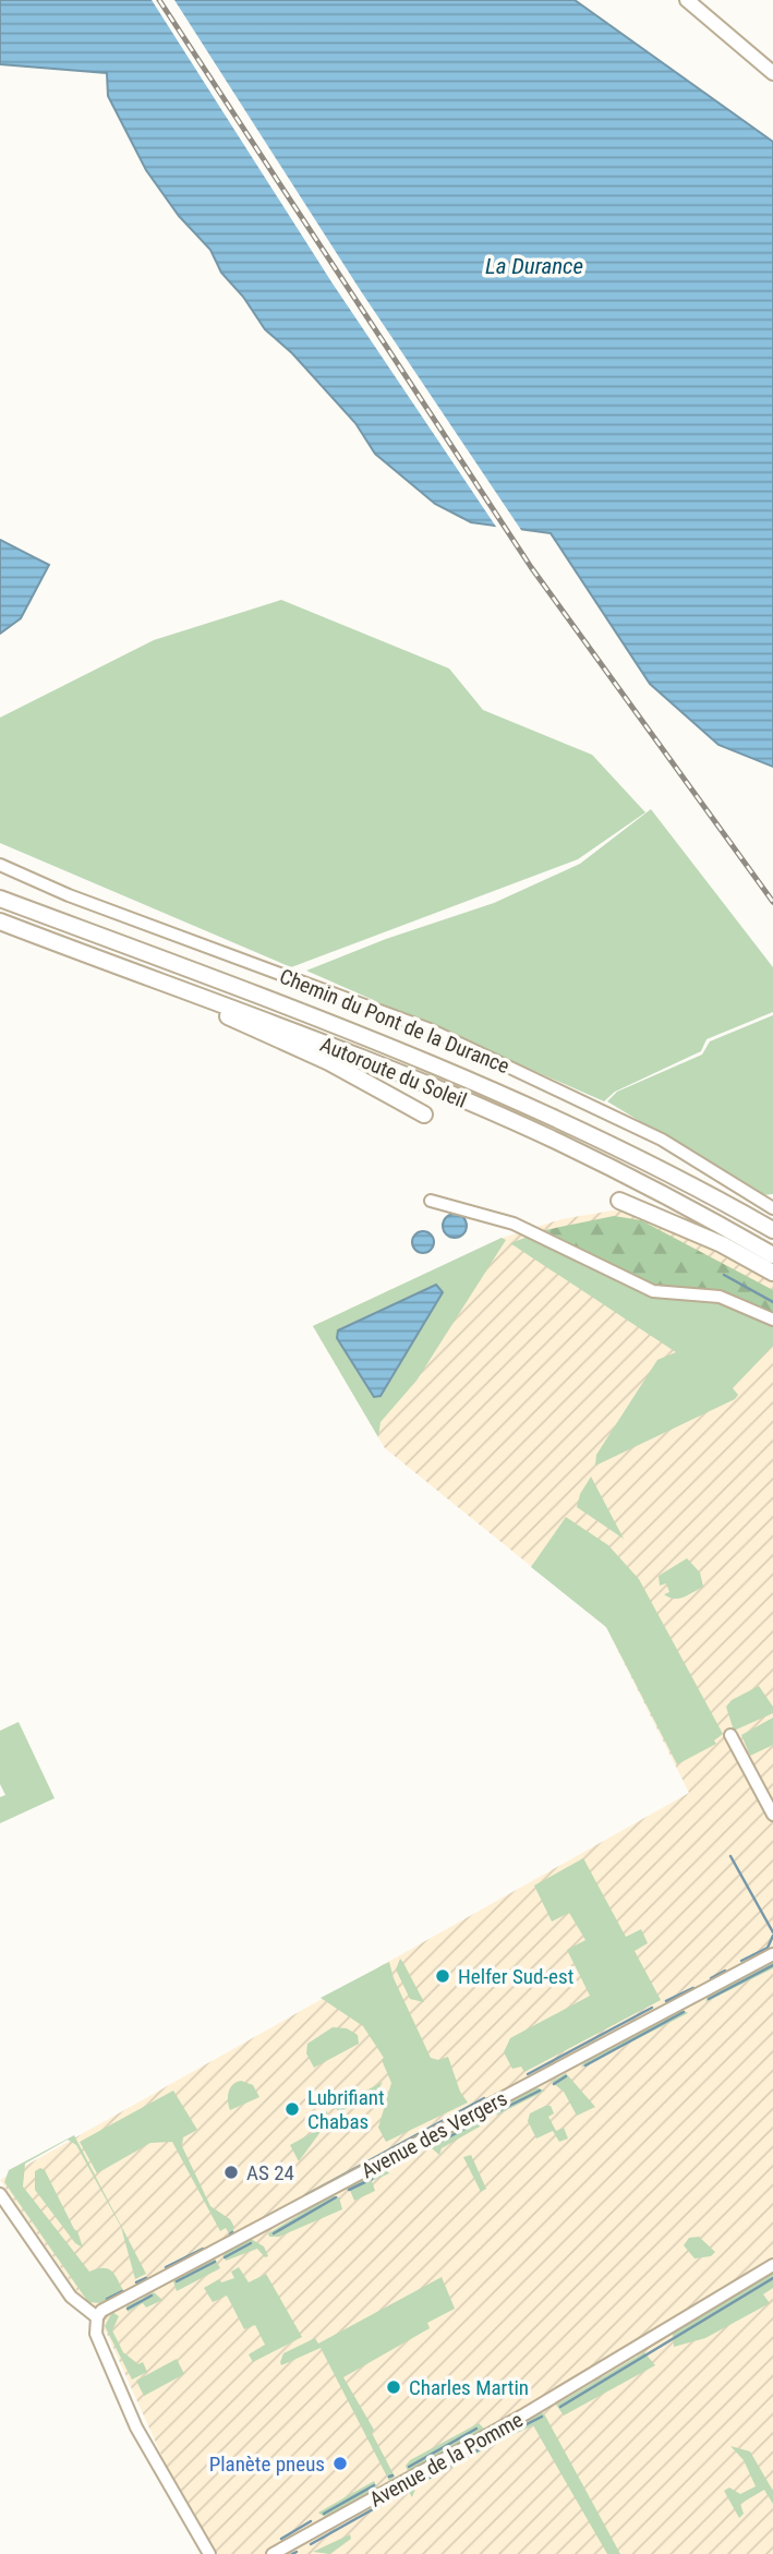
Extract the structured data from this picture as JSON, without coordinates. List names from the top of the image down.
{
  "streets": {
    "highway": ["Autoroute du Soleil"],
    "street": ["Chemin du Pont de la Durance", "Avenue des Vergers", "Avenue de la Pomme"]
  },
  "water": ["La Durance"],
  "places": [
    "Helfer Sud-est",
    "Lubrifiant Chabas",
    "AS 24",
    "Charles Martin",
    "Planète pneus"
  ]
}
